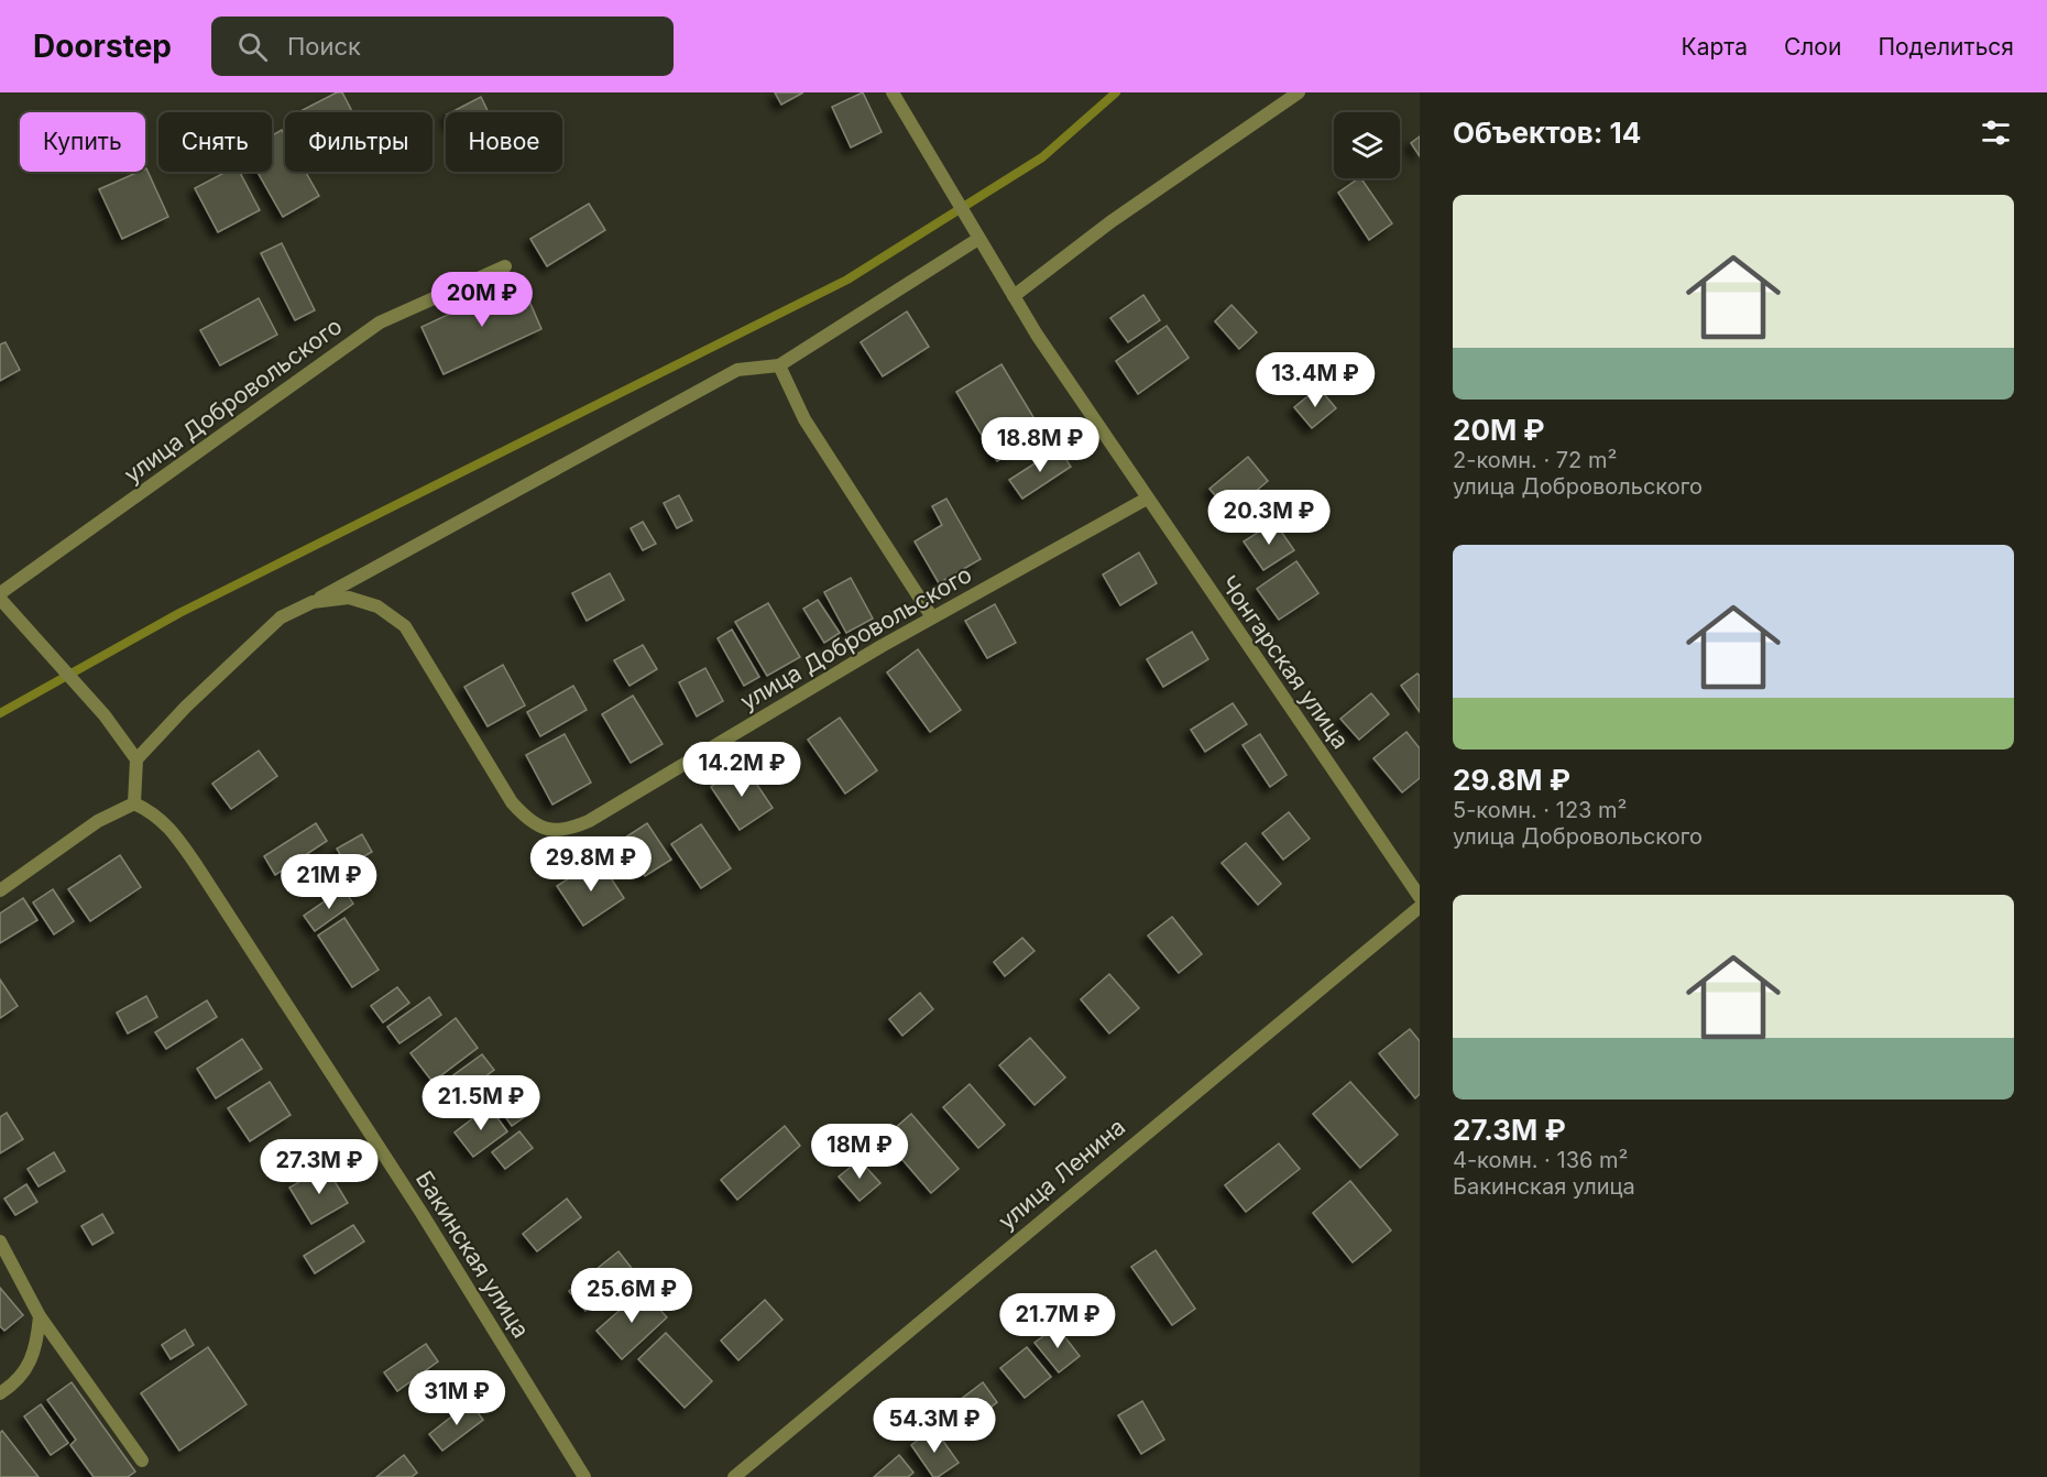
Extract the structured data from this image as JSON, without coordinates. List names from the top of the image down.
{
  "streets": {
    "street": [
      "улица Добровольского",
      "Чонгарская улица",
      "улица Ленина",
      "Бакинская улица"
    ]
  },
  "crossings": [
    ["улица Добровольского", "Чонгарская улица"]
  ],
  "page": {
    "header": "Doorstep",
    "search": "Поиск",
    "nav": ["Карта", "Слои", "Поделиться"],
    "heading": "Объектов: 14",
    "chip": [
      "Купить",
      "Снять",
      "Фильтры",
      "Новое"
    ],
    "list": [
      {
        "name": "20M ₽",
        "note": "2-комн. · 72 m² · улица Добровольского"
      },
      {
        "name": "29.8M ₽",
        "note": "5-комн. · 123 m² · улица Добровольского"
      },
      {
        "name": "27.3M ₽",
        "note": "4-комн. · 136 m² · Бакинская улица"
      }
    ],
    "price": [
      "20M ₽",
      "13.4M ₽",
      "18.8M ₽",
      "20.3M ₽",
      "14.2M ₽",
      "29.8M ₽",
      "21M ₽",
      "21.5M ₽",
      "18M ₽",
      "27.3M ₽",
      "25.6M ₽",
      "21.7M ₽",
      "31M ₽",
      "54.3M ₽"
    ]
  }
}
